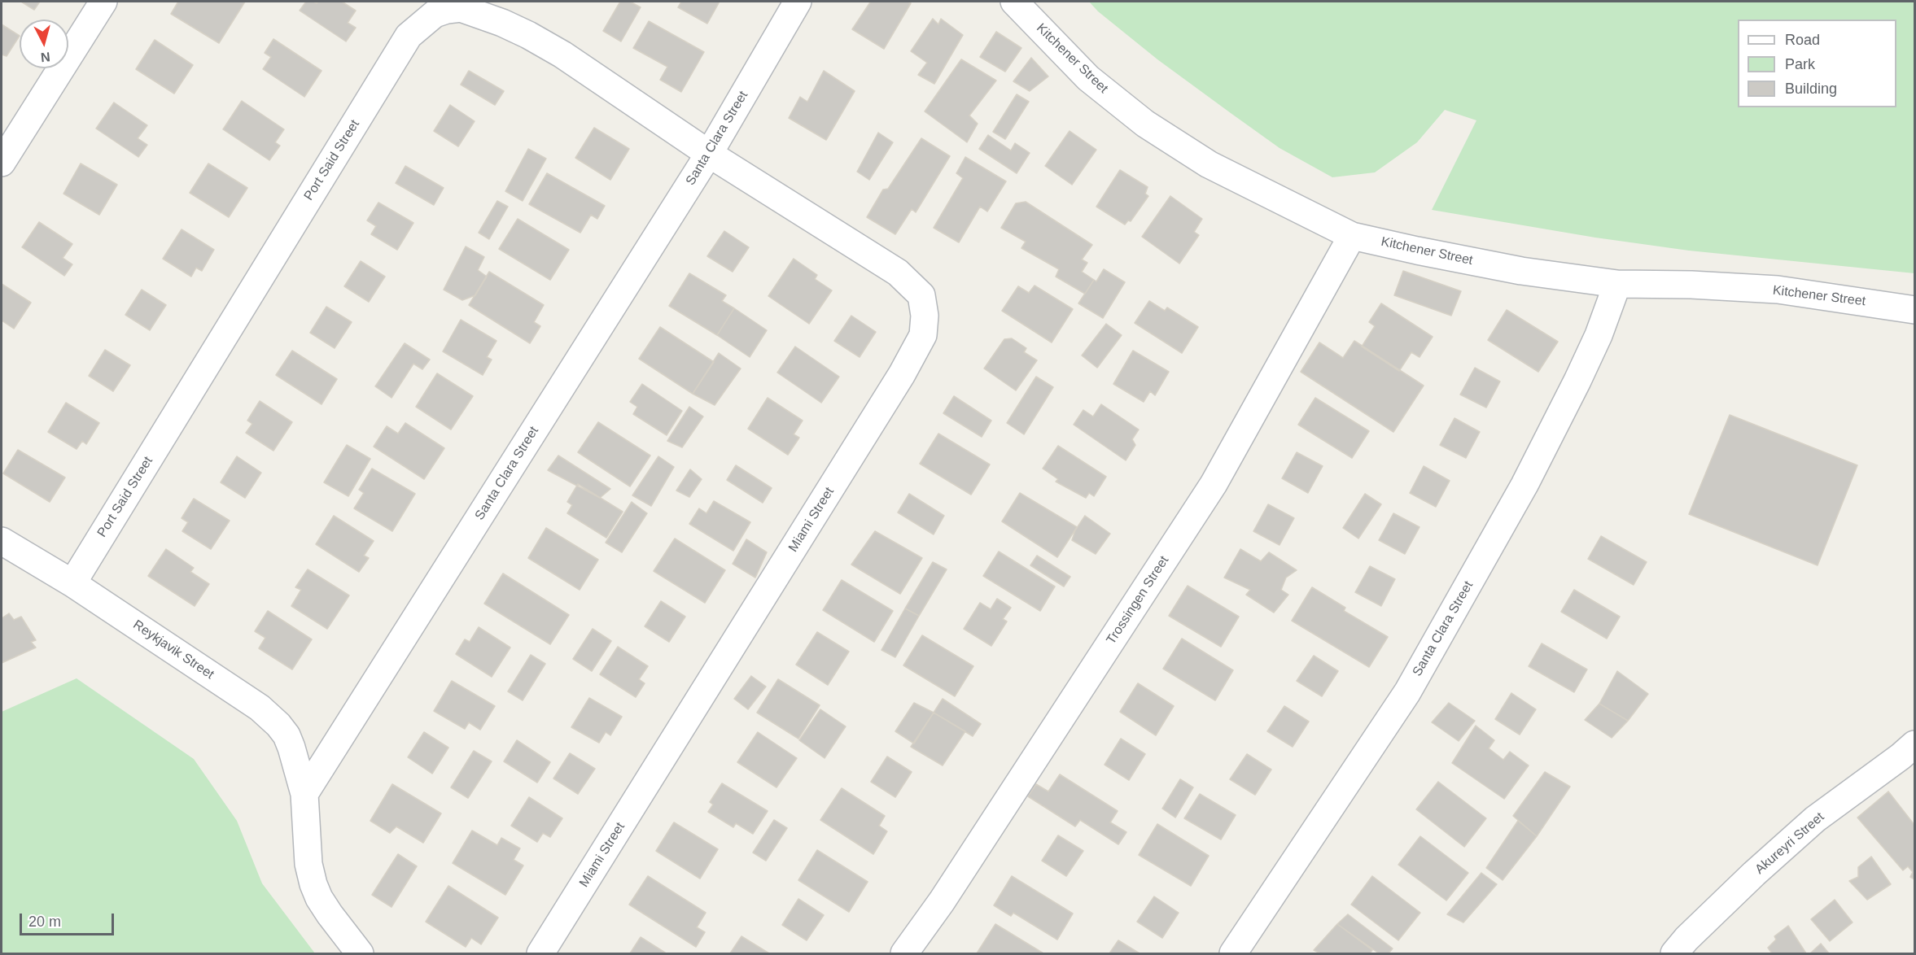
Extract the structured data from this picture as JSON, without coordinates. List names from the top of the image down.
{
  "streets": {
    "street": [
      "Kitchener Street",
      "Santa Clara Street",
      "Port Said Street",
      "Miami Street",
      "Trossingen Street",
      "Reykjavik Street",
      "Akureyri Street"
    ]
  },
  "crossings": [
    ["Kitchener Street", "Santa Clara Street"],
    ["Kitchener Street", "Trossingen Street"],
    ["Santa Clara Street", "Port Said Street"],
    ["Santa Clara Street", "Miami Street"],
    ["Santa Clara Street", "Reykjavik Street"],
    ["Port Said Street", "Miami Street"],
    ["Port Said Street", "Reykjavik Street"]
  ],
  "legend": ["Road", "Park", "Building"],
  "scale_bar": "20 m",
  "north": "bottom"
}
